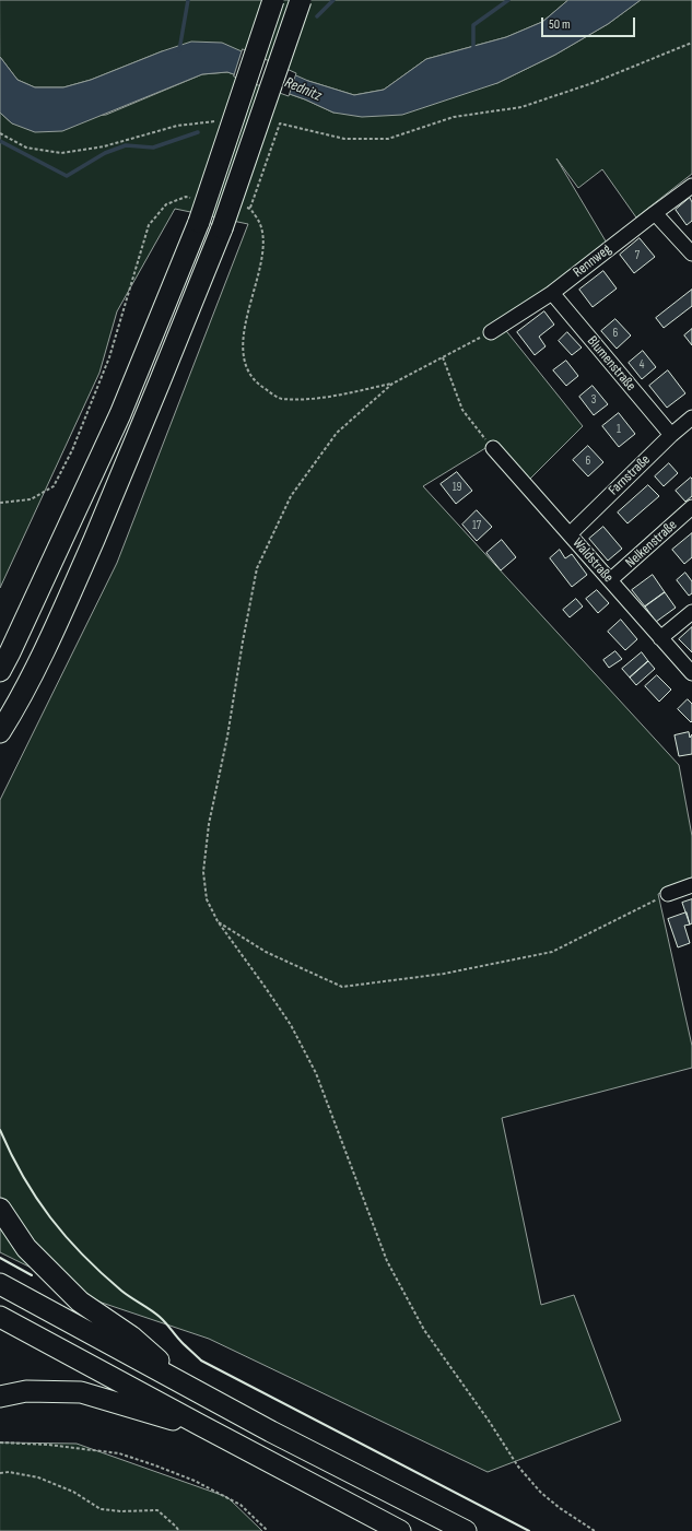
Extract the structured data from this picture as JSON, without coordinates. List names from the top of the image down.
{
  "streets": {
    "street": [
      "Rennweg",
      "Blumenstraße",
      "Farnstraße",
      "Nelkenstraße",
      "Waldstraße"
    ]
  },
  "crossings": [
    ["Rennweg", "Blumenstraße"],
    ["Blumenstraße", "Farnstraße"],
    ["Farnstraße", "Waldstraße"],
    ["Nelkenstraße", "Waldstraße"]
  ],
  "water": ["Rednitz"],
  "house_numbers": [
    "7",
    "6",
    "4",
    "3",
    "1",
    "6",
    "19",
    "17"
  ],
  "scale_bar": "50 m"
}
